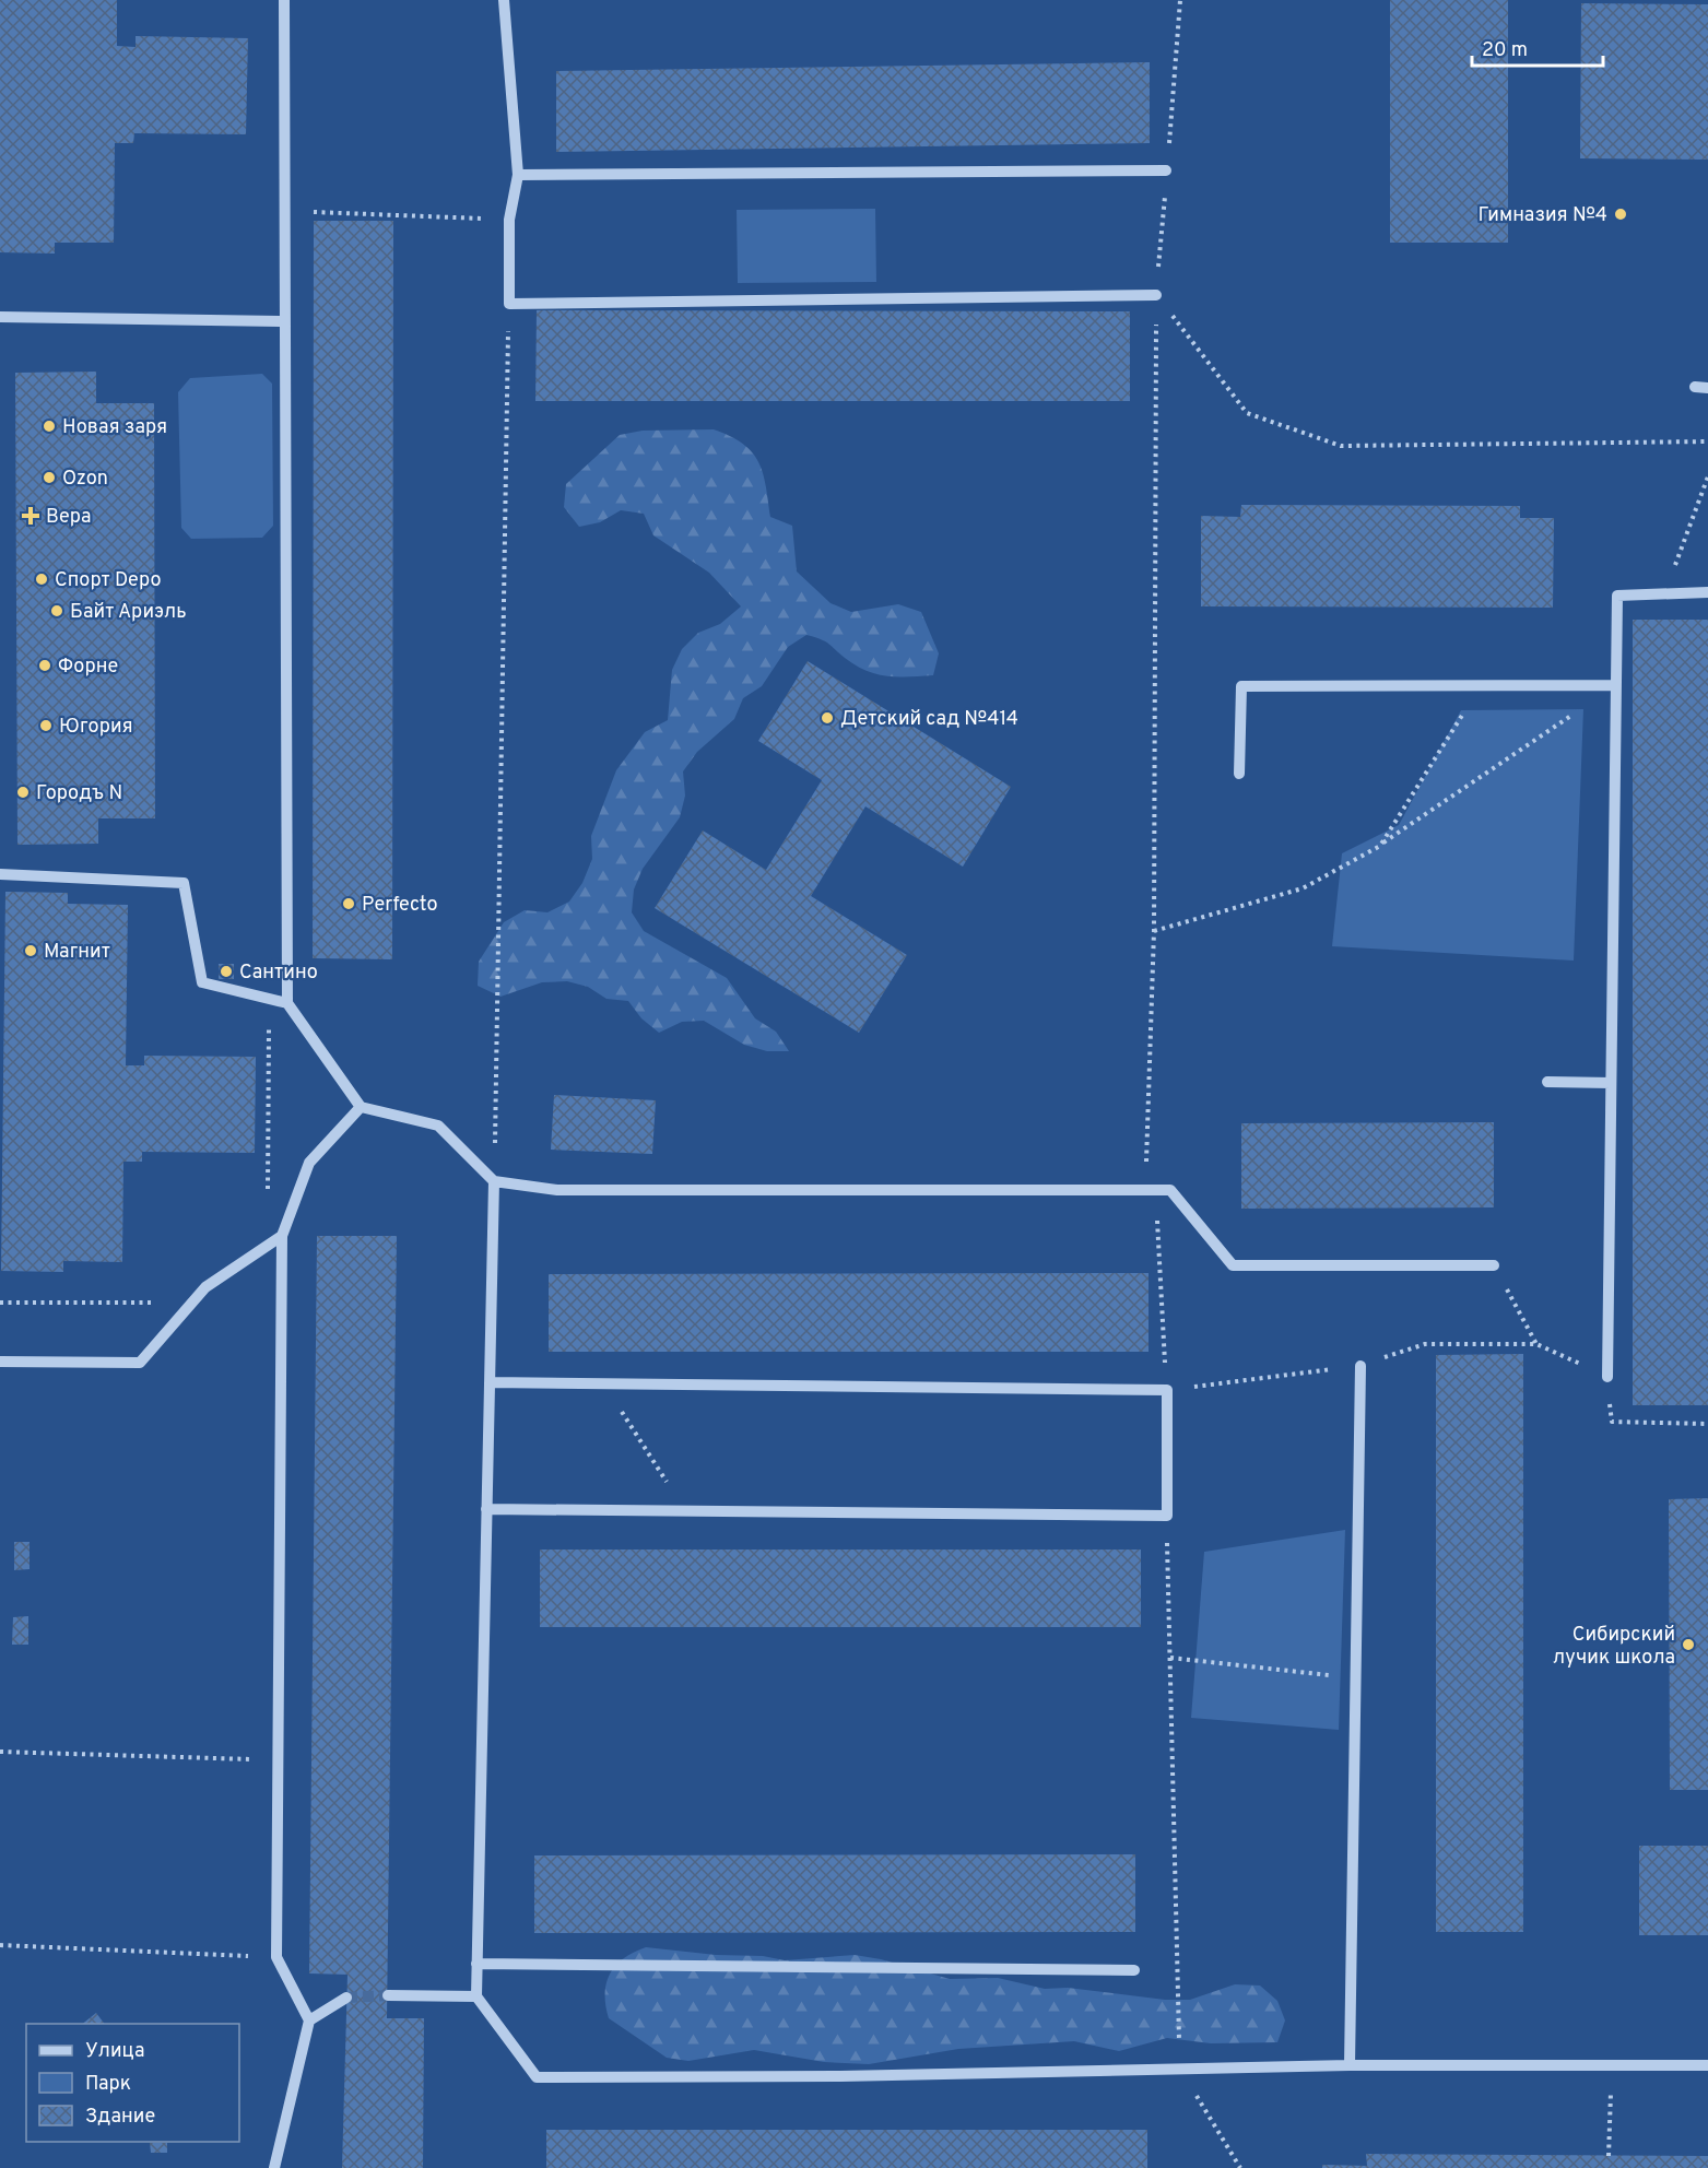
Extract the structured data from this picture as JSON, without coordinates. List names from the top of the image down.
{
  "places": {
    "other": [
      "Гимназия №4",
      "Новая заря",
      "Ozon",
      "Спорт Depo",
      "Байт Ариэль",
      "Форне",
      "Детский сад №414",
      "Югория",
      "Городъ N",
      "Perfecto",
      "Магнит",
      "Сантино",
      "Сибирский лучик школа"
    ],
    "health": ["Вера"]
  },
  "legend": ["Улица", "Парк", "Здание"],
  "scale_bar": "20 m"
}
